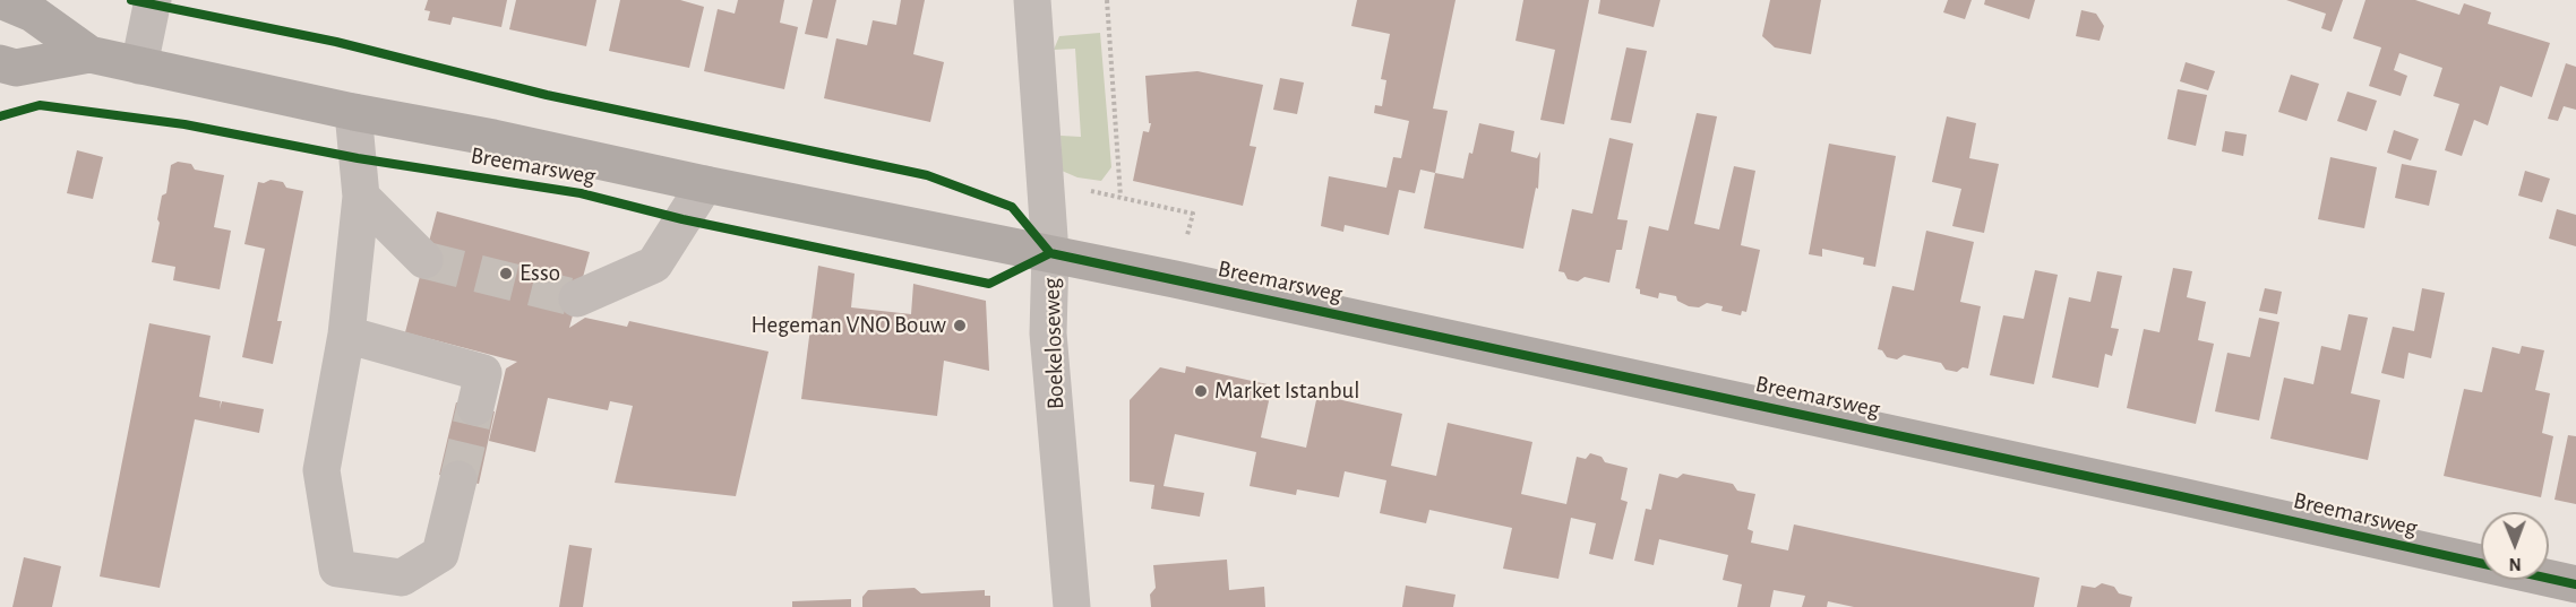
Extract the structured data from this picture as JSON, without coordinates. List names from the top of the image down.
{
  "streets": {
    "main road": ["Breemarsweg"],
    "street": ["Boekeloseweg"]
  },
  "crossings": [
    ["Breemarsweg", "Boekeloseweg"]
  ],
  "places": ["Esso", "Hegeman VNO Bouw", "Market Istanbul"],
  "north": "bottom"
}
